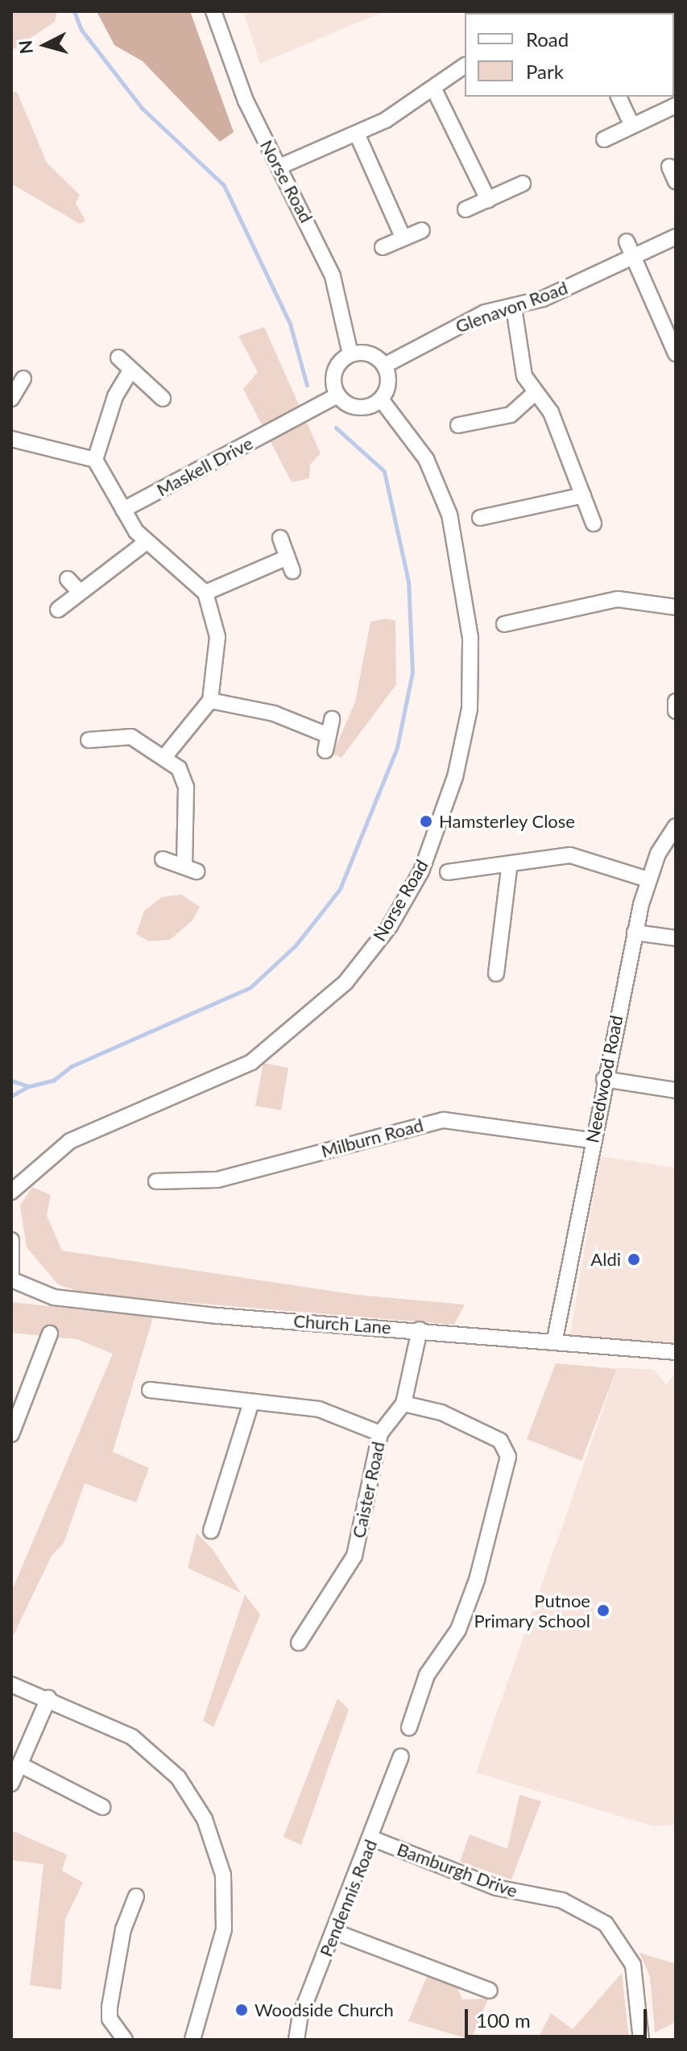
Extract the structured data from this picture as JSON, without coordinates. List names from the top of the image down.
{
  "streets": {
    "street": [
      "Norse Road",
      "Glenavon Road",
      "Maskell Drive",
      "Needwood Road",
      "Milburn Road",
      "Church Lane",
      "Caister Road",
      "Bamburgh Drive",
      "Pendennis Road"
    ]
  },
  "crossings": [
    ["Norse Road", "Glenavon Road"],
    ["Norse Road", "Maskell Drive"],
    ["Glenavon Road", "Maskell Drive"],
    ["Needwood Road", "Milburn Road"],
    ["Needwood Road", "Church Lane"],
    ["Church Lane", "Caister Road"],
    ["Bamburgh Drive", "Pendennis Road"]
  ],
  "places": [
    "Hamsterley Close",
    "Aldi",
    "Putnoe Primary School",
    "Woodside Church"
  ],
  "legend": ["Road", "Park"],
  "scale_bar": "100 m",
  "north": "left"
}
